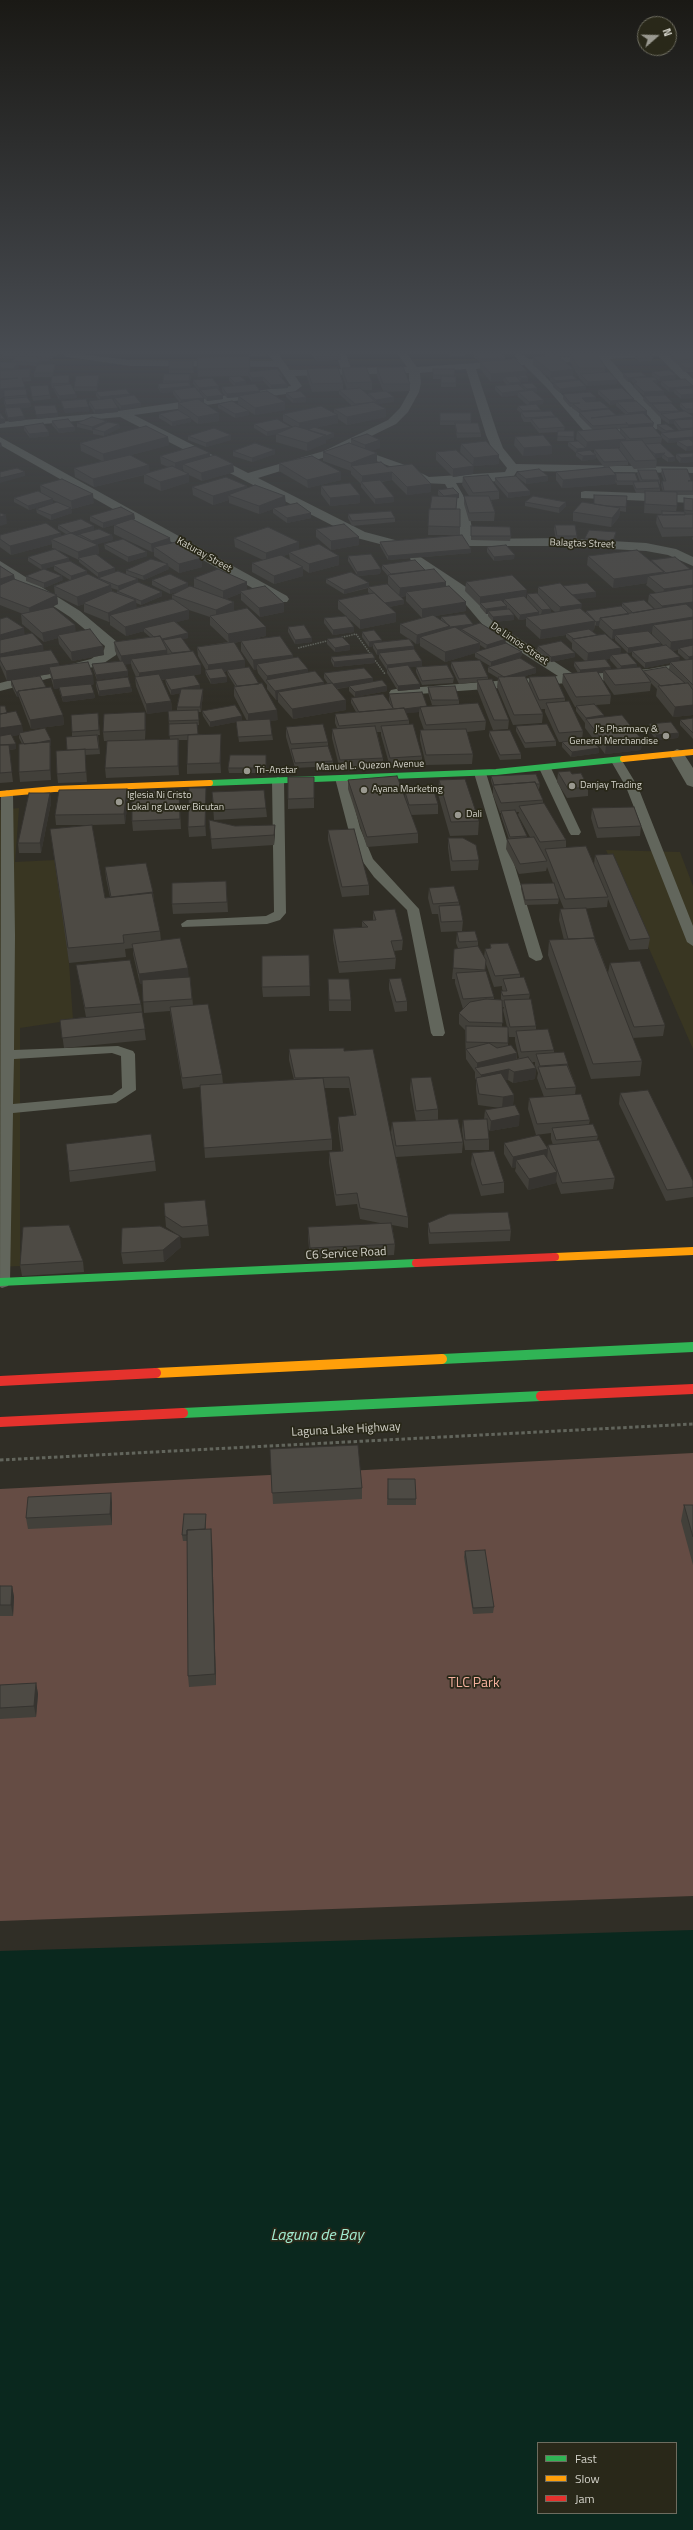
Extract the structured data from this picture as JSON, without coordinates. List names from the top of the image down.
{
  "streets": {
    "main road": ["Manuel L. Quezon Avenue", "C6 Service Road", "Laguna Lake Highway"],
    "street": ["Balagtas Street", "Katuray Street", "De Limos Street"]
  },
  "water": ["Laguna de Bay"],
  "parks": ["TLC Park"],
  "places": [
    "J's Pharmacy & General Merchandise",
    "Tri-Anstar",
    "Danjay Trading",
    "Ayana Marketing",
    "Iglesia Ni Cristo Lokal ng Lower Bicutan",
    "Dali"
  ],
  "legend": ["Fast", "Slow", "Jam"],
  "north": "right"
}
